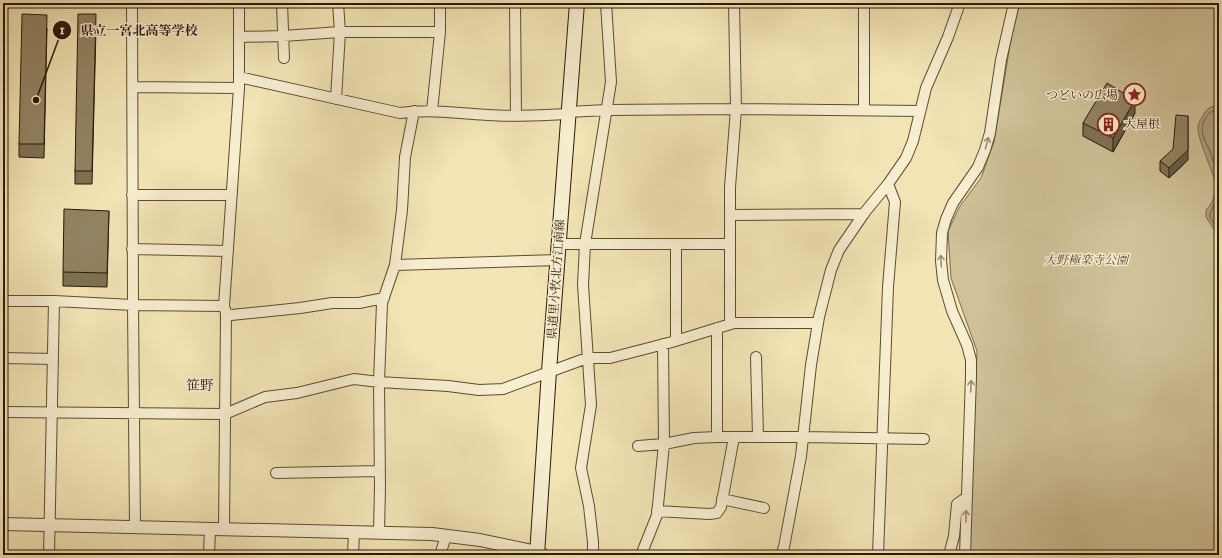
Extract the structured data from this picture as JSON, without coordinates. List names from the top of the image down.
{
  "streets": {
    "main road": ["県道里小牧北方江南線"]
  },
  "districts": ["笹野"],
  "parks": ["大野極楽寺公園"],
  "places": {
    "place": ["つどいの広場"],
    "other": ["県立一宮北高等学校"],
    "building": ["大屋根"]
  }
}
